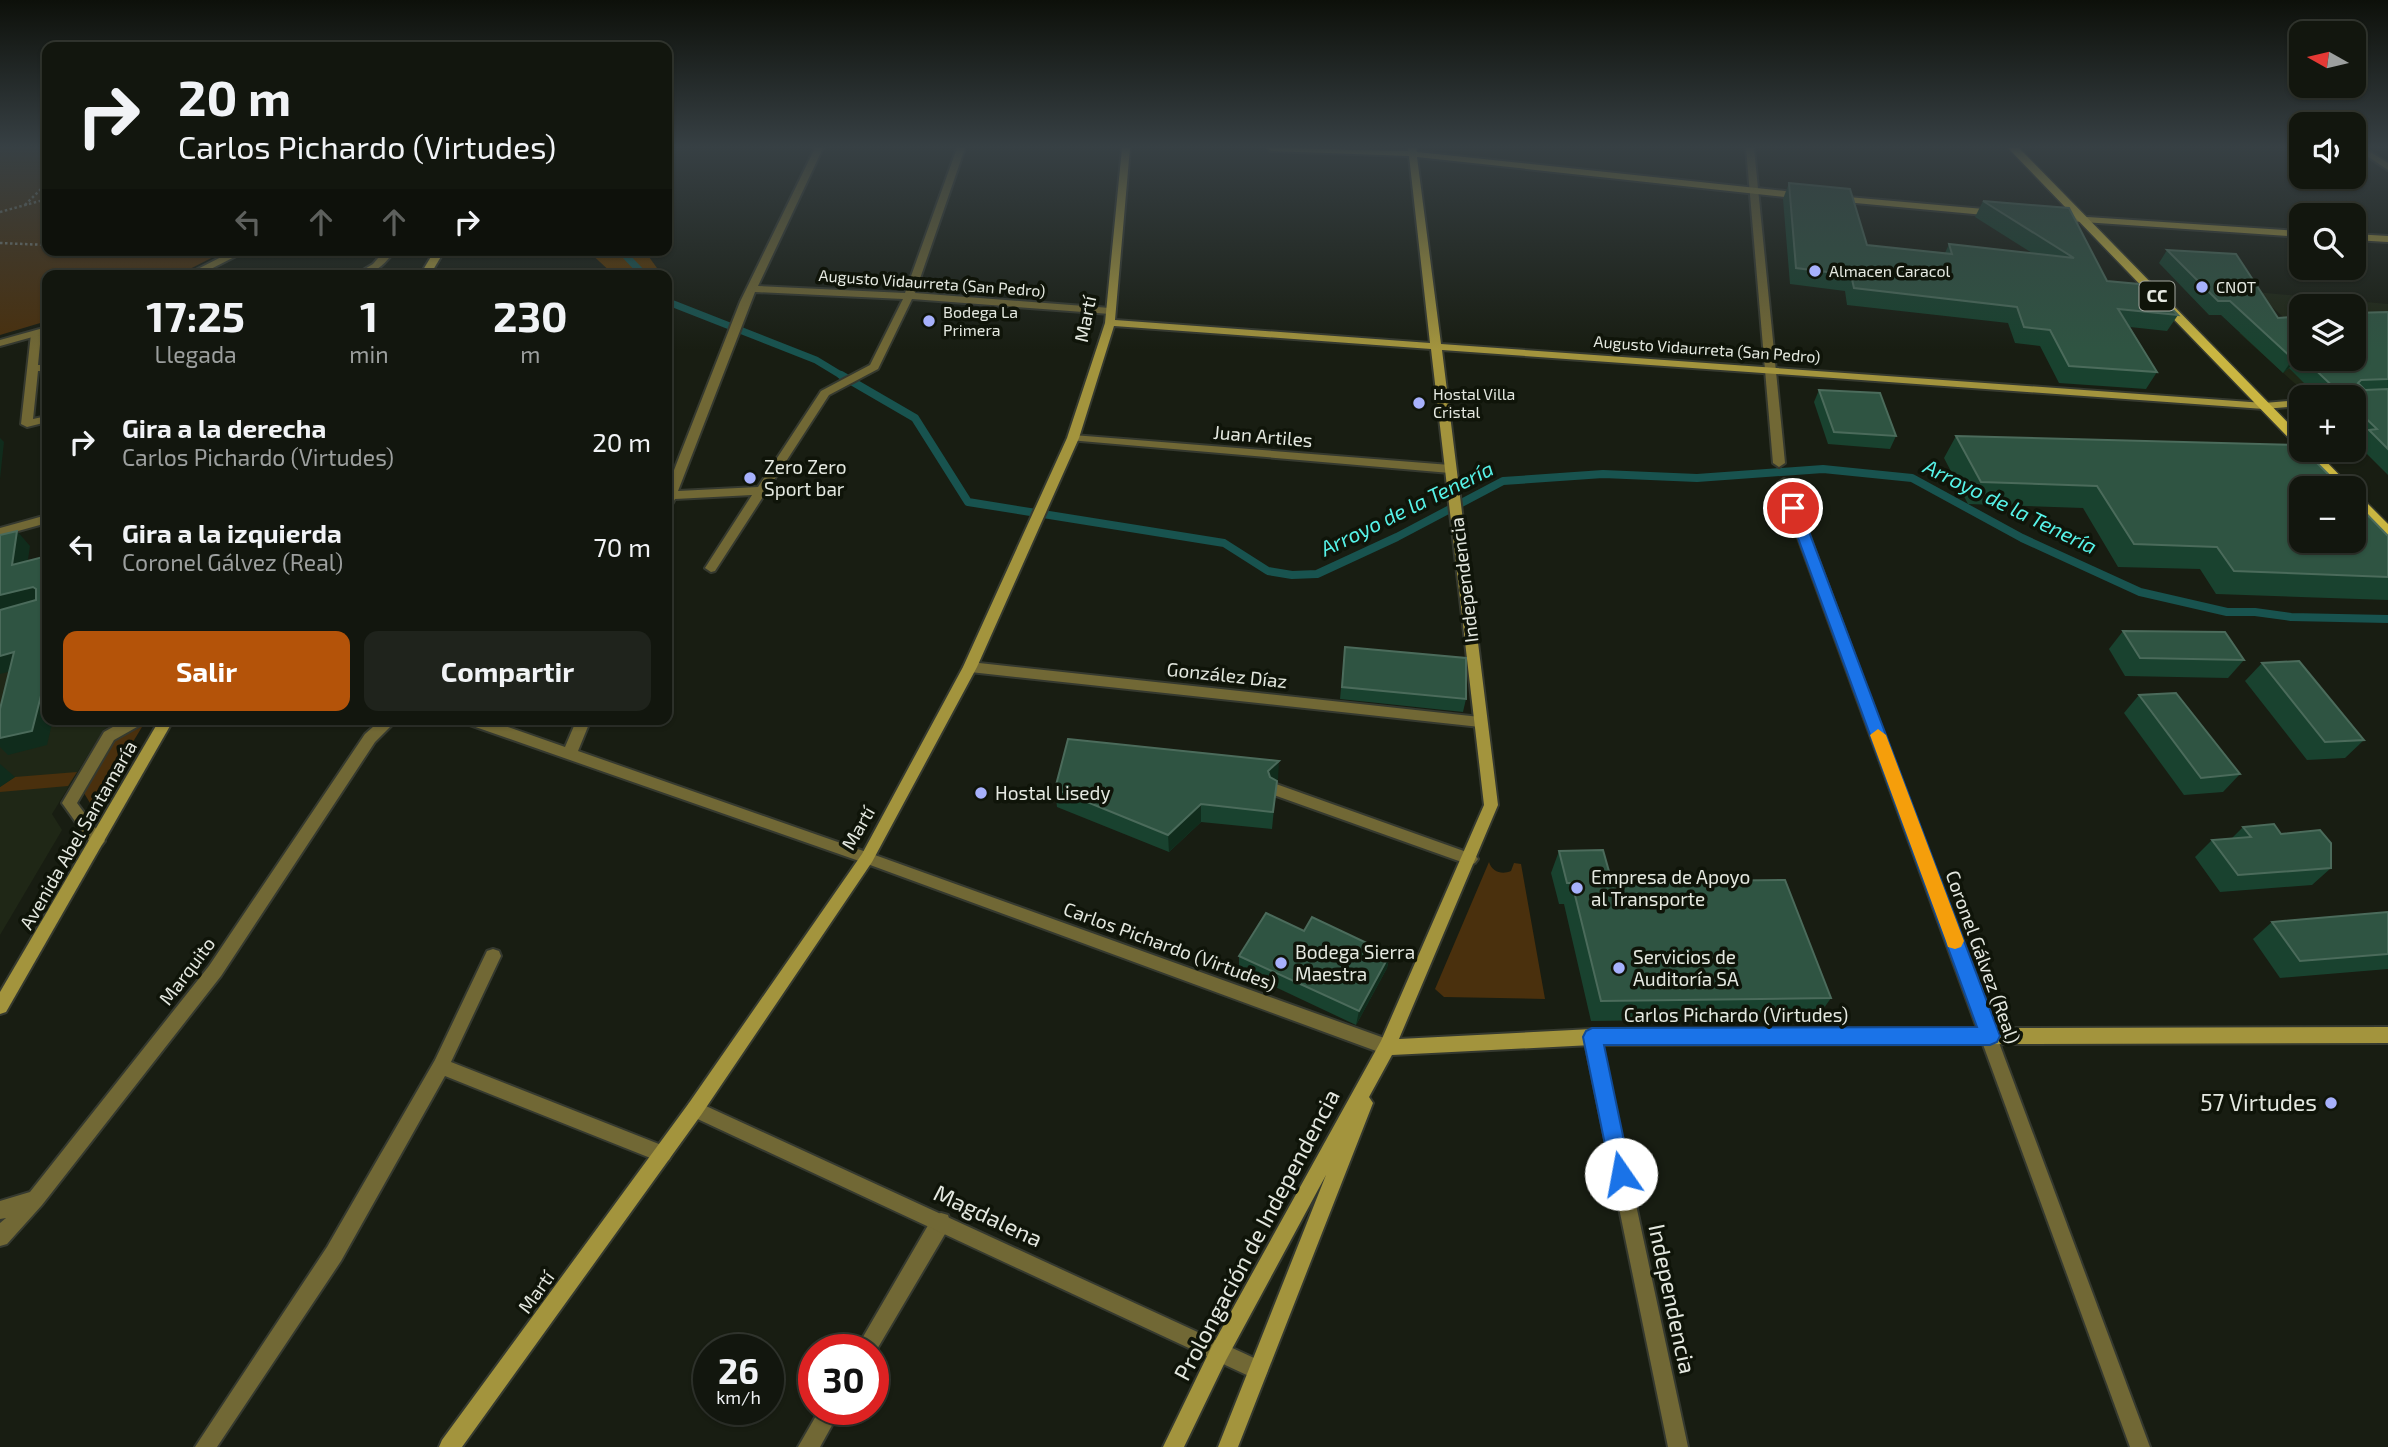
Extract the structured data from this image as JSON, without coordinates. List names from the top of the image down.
{
  "streets": {
    "main road": ["CC"],
    "street": [
      "Augusto Vidaurreta (San Pedro)",
      "Martí",
      "Juan Artiles",
      "Independencia",
      "González Díaz",
      "Avenida Abel Santamaría",
      "Carlos Pichardo (Virtudes)",
      "Coronel Gálvez (Real)",
      "Marquito",
      "Magdalena",
      "Prolongación de Independencia"
    ]
  },
  "crossings": [
    ["Augusto Vidaurreta (San Pedro)", "CC"],
    ["Augusto Vidaurreta (San Pedro)", "Martí"],
    ["Augusto Vidaurreta (San Pedro)", "Independencia"],
    ["Martí", "Juan Artiles"],
    ["Martí", "González Díaz"],
    ["Martí", "Carlos Pichardo (Virtudes)"],
    ["Martí", "Magdalena"],
    ["Juan Artiles", "Independencia"],
    ["Independencia", "González Díaz"],
    ["Independencia", "Carlos Pichardo (Virtudes)"],
    ["Independencia", "Prolongación de Independencia"],
    ["Carlos Pichardo (Virtudes)", "Coronel Gálvez (Real)"],
    ["Carlos Pichardo (Virtudes)", "Prolongación de Independencia"],
    ["Magdalena", "Prolongación de Independencia"]
  ],
  "water": ["Arroyo de la Tenería"],
  "places": [
    "Almacen Caracol",
    "CNOT",
    "Bodega La Primera",
    "Hostal Villa Cristal",
    "Zero Zero Sport bar",
    "Hostal Lisedy",
    "Empresa de Apoyo al Transporte",
    "Bodega Sierra Maestra",
    "Servicios de Auditoría SA",
    "57 Virtudes"
  ],
  "north": "left",
  "page": {
    "map_buttons": ["+", "−"],
    "turn": ["20 m", "Carlos Pichardo (Virtudes)"],
    "eta": [
      "17:25",
      "Llegada",
      "1",
      "min",
      "230",
      "m"
    ],
    "list": [
      {
        "name": "Gira a la derecha",
        "note": "Carlos Pichardo (Virtudes)",
        "value": "20 m"
      },
      {
        "name": "Gira a la izquierda",
        "note": "Coronel Gálvez (Real)",
        "value": "70 m"
      }
    ],
    "buttons": ["Salir", "Compartir"],
    "speed": "26 km/h",
    "limit": "30"
  }
}
